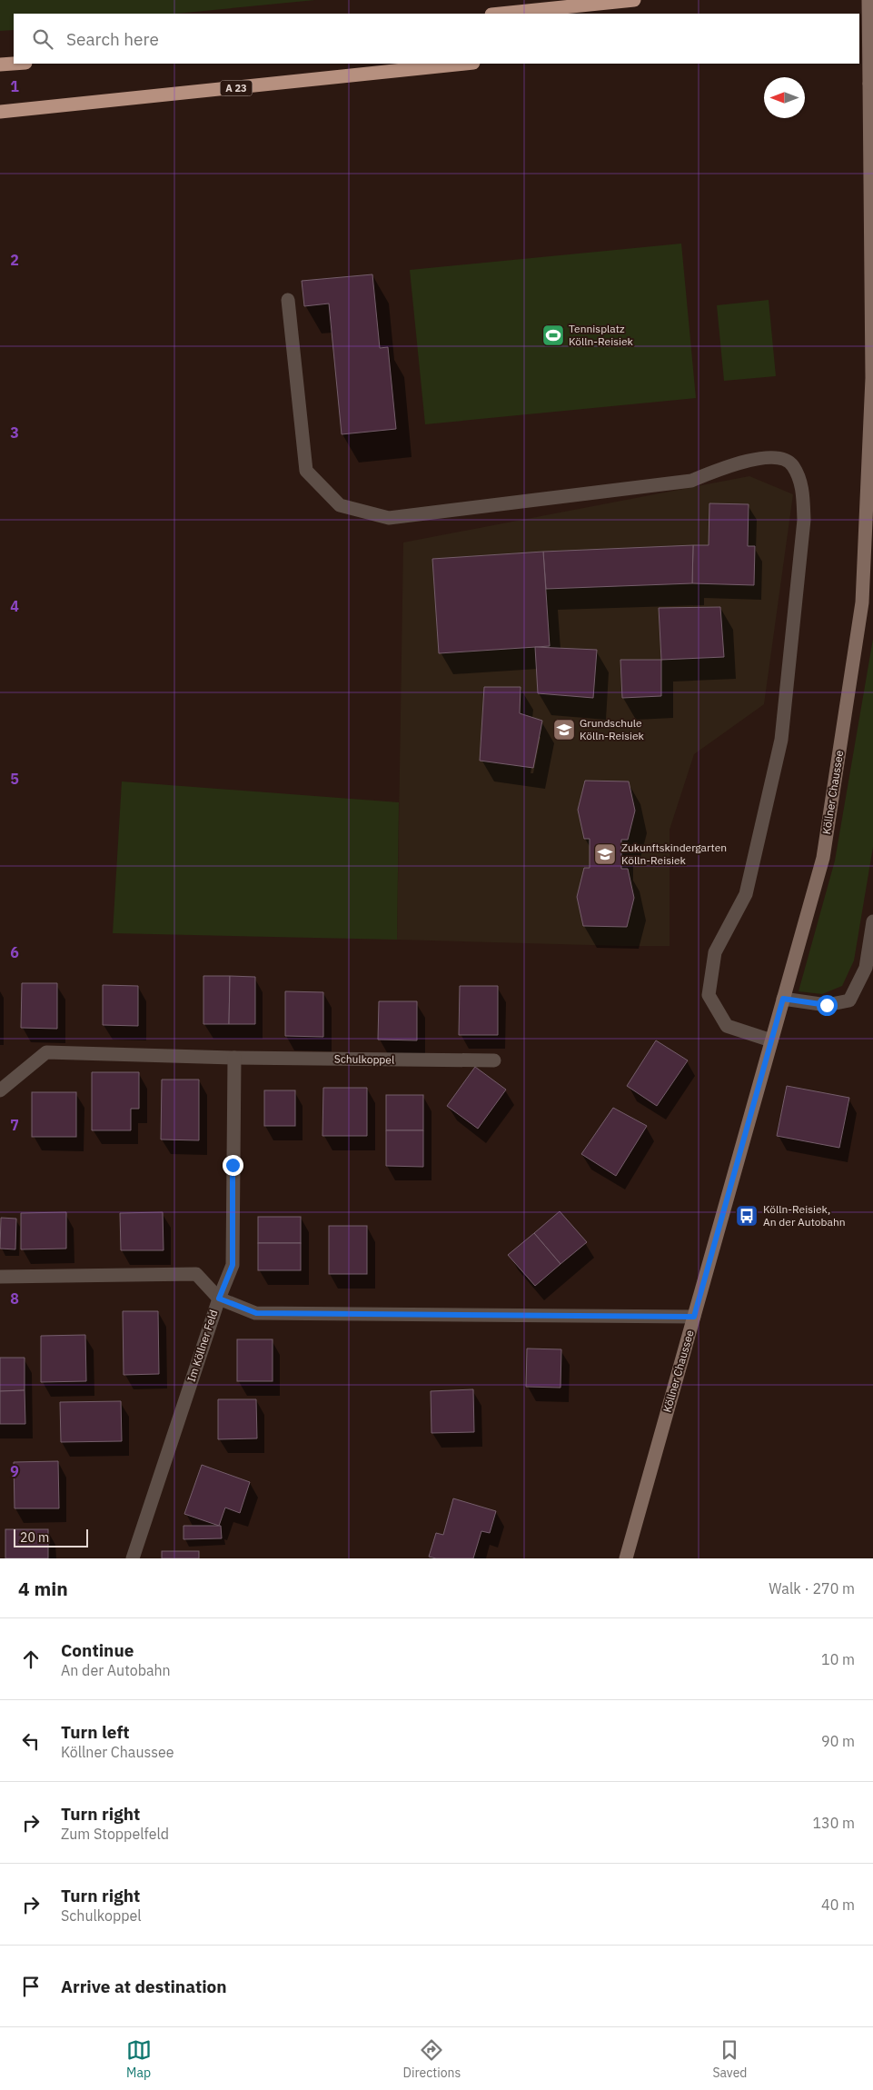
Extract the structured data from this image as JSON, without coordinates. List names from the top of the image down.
{
  "streets": {
    "highway": ["A 23"],
    "street": ["Köllner Chaussee", "Schulkoppel", "Im Köllner Feld"]
  },
  "places": {
    "sports": ["Tennisplatz Kölln-Reisiek"],
    "school or university": ["Grundschule Kölln-Reisiek", "Zukunftskindergarten Kölln-Reisiek"],
    "bus stop": ["Kölln-Reisiek, An der Autobahn"]
  },
  "scale_bar": "20 m",
  "north": "left",
  "page": {
    "search": "Search here",
    "scale": "20 m",
    "heading": ["4 min", "Walk · 270 m"],
    "list": [
      ["Continue", "An der Autobahn", "10 m"],
      ["Turn left", "Köllner Chaussee", "90 m"],
      ["Turn right", "Zum Stoppelfeld", "130 m"],
      ["Turn right", "Schulkoppel", "40 m"],
      "Arrive at destination"
    ],
    "nav": ["Map", "Directions", "Saved"]
  },
  "grid": {
    "rows": [
      "1",
      "2",
      "3",
      "4",
      "5",
      "6",
      "7",
      "8",
      "9"
    ]
  }
}
